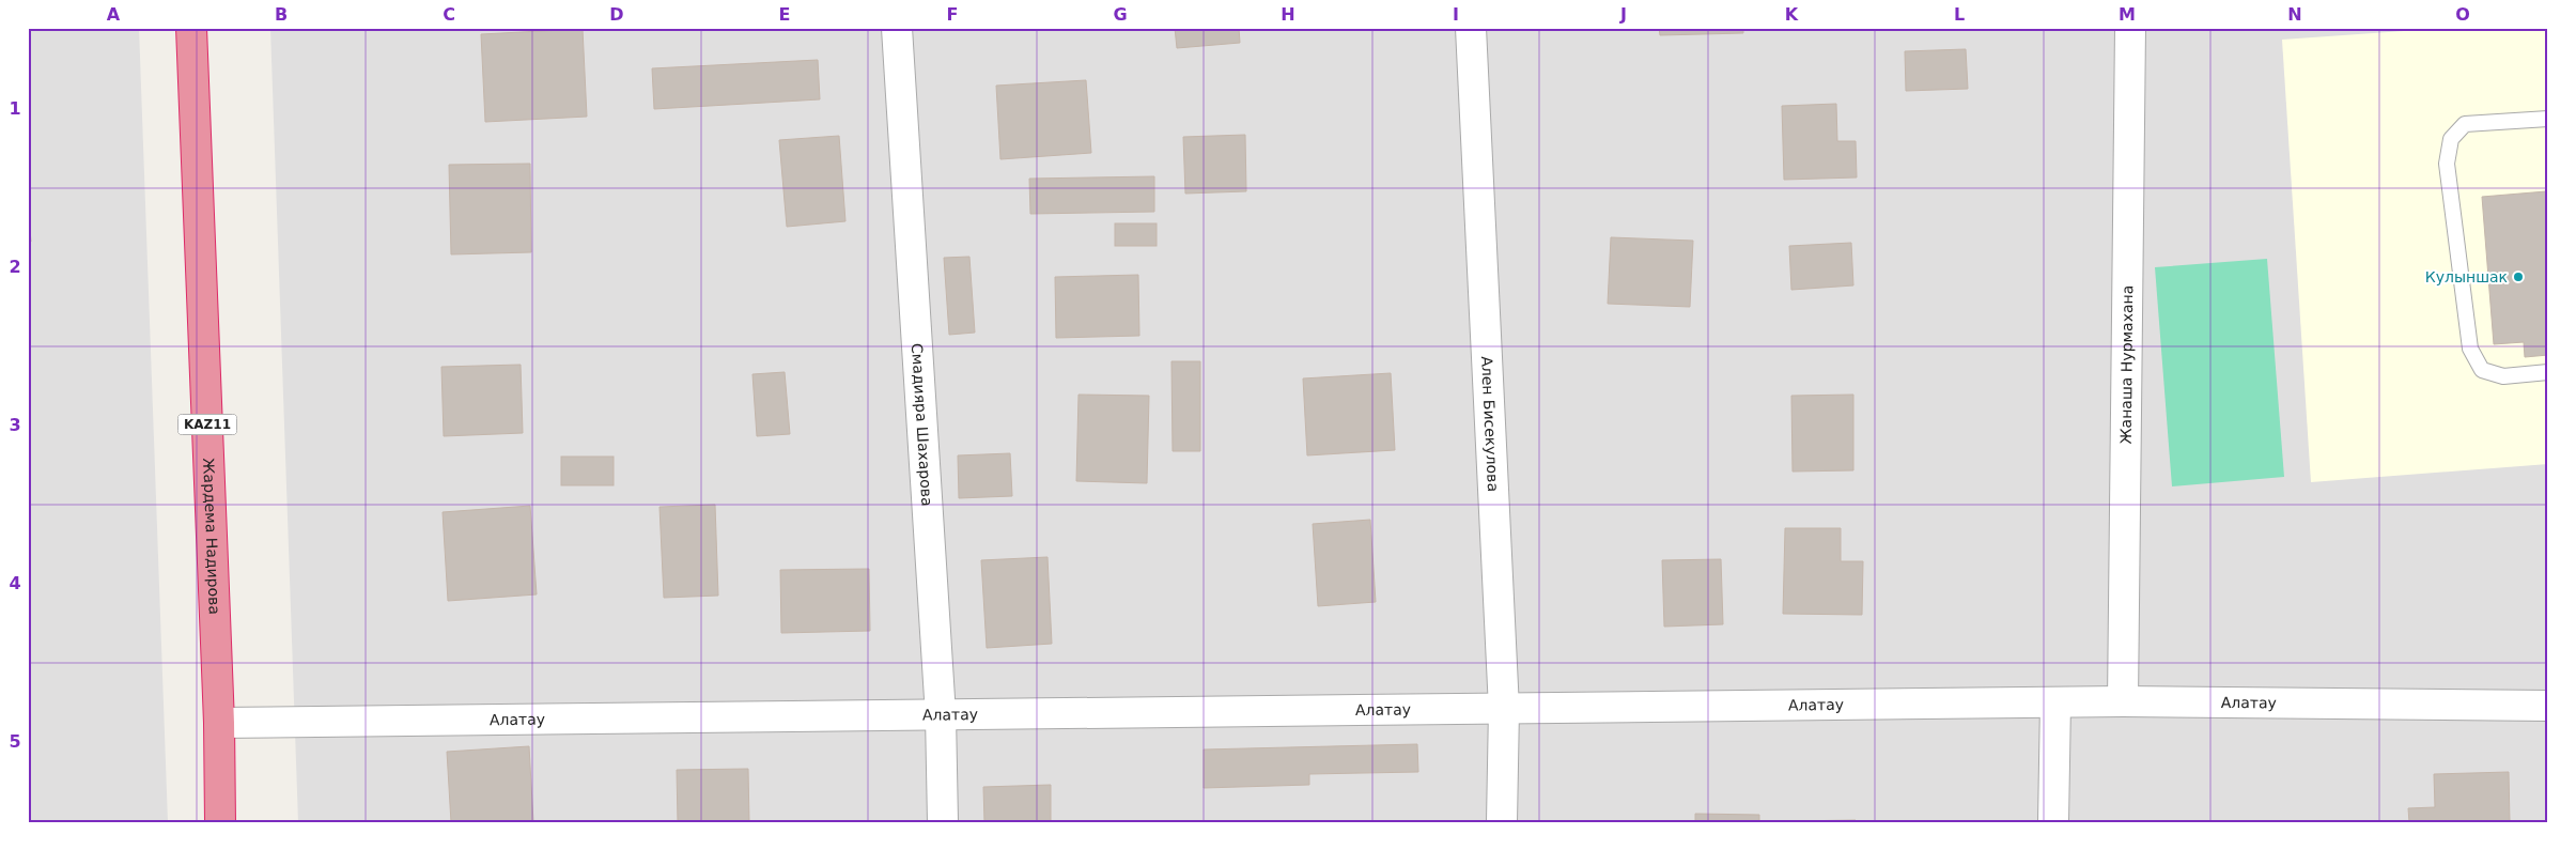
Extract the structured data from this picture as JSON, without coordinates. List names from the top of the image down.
{
  "streets": {
    "highway": ["KAZ11", "Жардема Надирова"],
    "street": [
      "Жанаша Нурмахана",
      "Смадияра Шахарова",
      "Ален Бисекулова",
      "Алатау"
    ]
  },
  "crossings": [
    ["Жанаша Нурмахана", "Алатау"],
    ["Смадияра Шахарова", "Алатау"],
    ["Ален Бисекулова", "Алатау"],
    ["Жардема Надирова", "Алатау"]
  ],
  "places": ["Кулыншак"],
  "grid": {
    "columns": [
      "A",
      "B",
      "C",
      "D",
      "E",
      "F",
      "G",
      "H",
      "I",
      "J",
      "K",
      "L",
      "M",
      "N",
      "O"
    ],
    "rows": [
      "1",
      "2",
      "3",
      "4",
      "5"
    ]
  }
}
